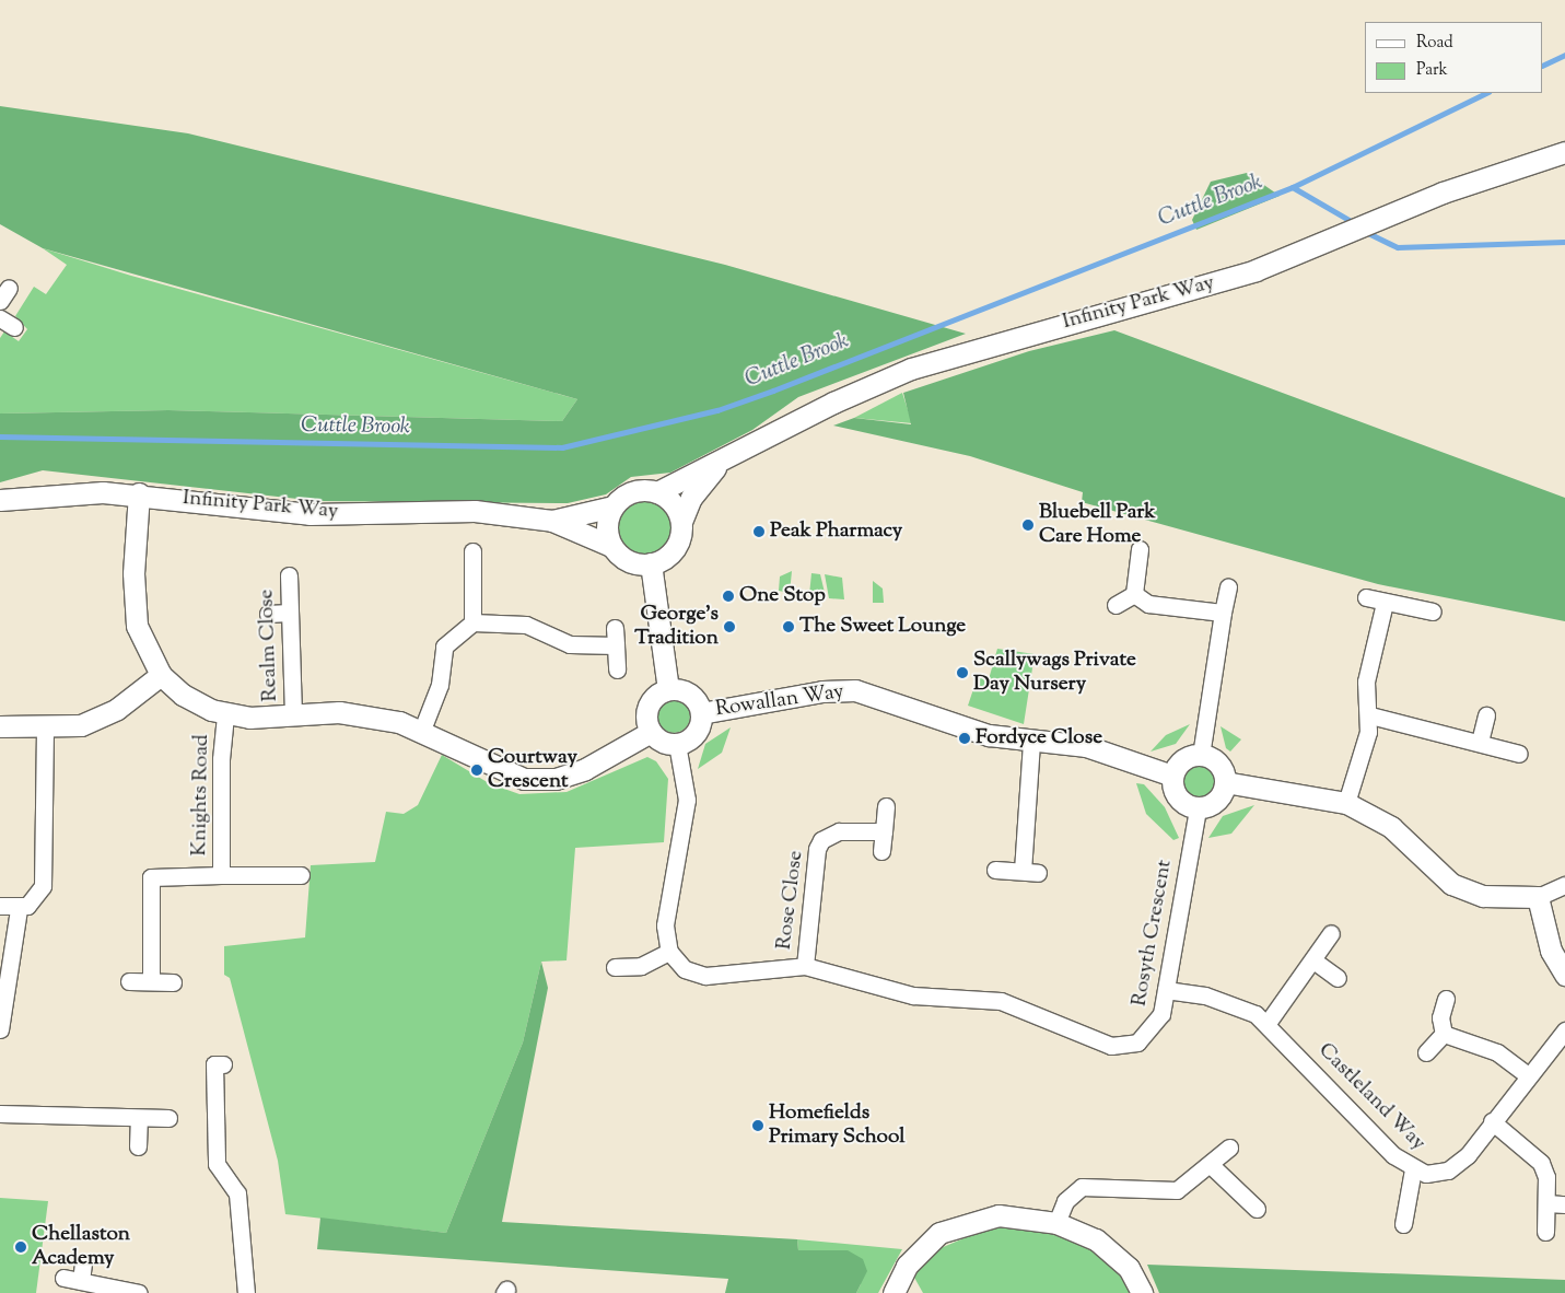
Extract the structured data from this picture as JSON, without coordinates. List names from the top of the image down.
{
  "streets": {
    "street": [
      "Infinity Park Way",
      "Realm Close",
      "Rowallan Way",
      "Knights Road",
      "Rose Close",
      "Rosyth Crescent",
      "Castleland Way"
    ]
  },
  "crossings": [
    ["Rowallan Way", "Rosyth Crescent"],
    ["Rose Close", "Rosyth Crescent"],
    ["Rosyth Crescent", "Castleland Way"]
  ],
  "water": ["Cuttle Brook"],
  "places": [
    "Bluebell Park Care Home",
    "Peak Pharmacy",
    "One Stop",
    "George's Tradition",
    "The Sweet Lounge",
    "Scallywags Private Day Nursery",
    "Fordyce Close",
    "Courtway Crescent",
    "Homefields Primary School",
    "Chellaston Academy"
  ],
  "legend": ["Road", "Park"]
}
